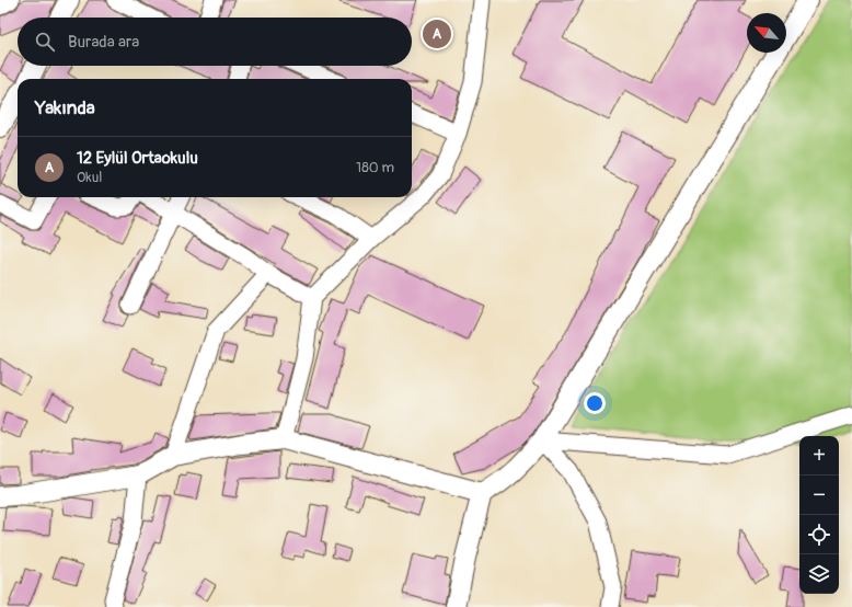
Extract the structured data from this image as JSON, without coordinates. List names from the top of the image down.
{
  "north": "top left",
  "page": {
    "pins": "A",
    "search": "Burada ara",
    "heading": "Yakında",
    "list": [
      {
        "mark": "A",
        "name": "12 Eylül Ortaokulu",
        "note": "Okul",
        "value": "180 m"
      }
    ],
    "map_buttons": ["+", "−"]
  }
}
